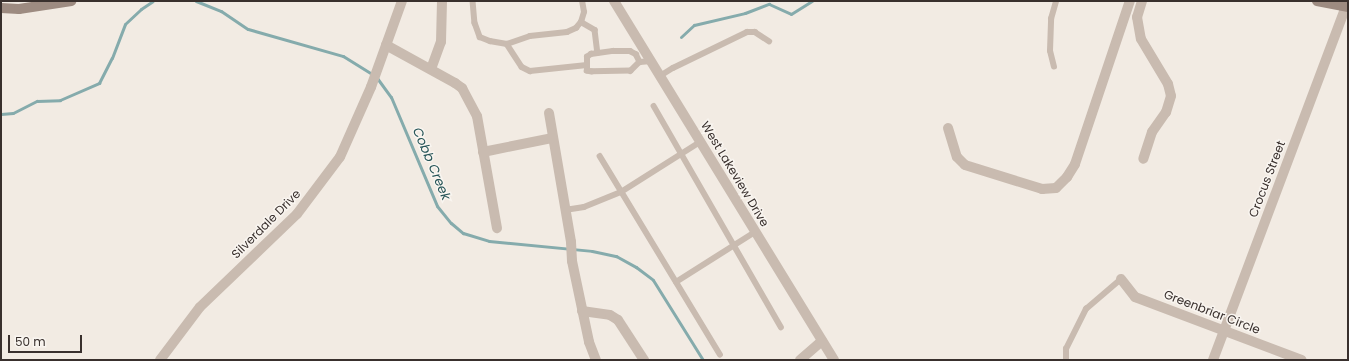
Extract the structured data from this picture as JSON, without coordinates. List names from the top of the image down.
{
  "streets": {
    "street": [
      "West Lakeview Drive",
      "Crocus Street",
      "Silverdale Drive",
      "Greenbriar Circle"
    ]
  },
  "crossings": [
    ["Crocus Street", "Greenbriar Circle"]
  ],
  "water": ["Cobb Creek"],
  "scale_bar": "50 m"
}
